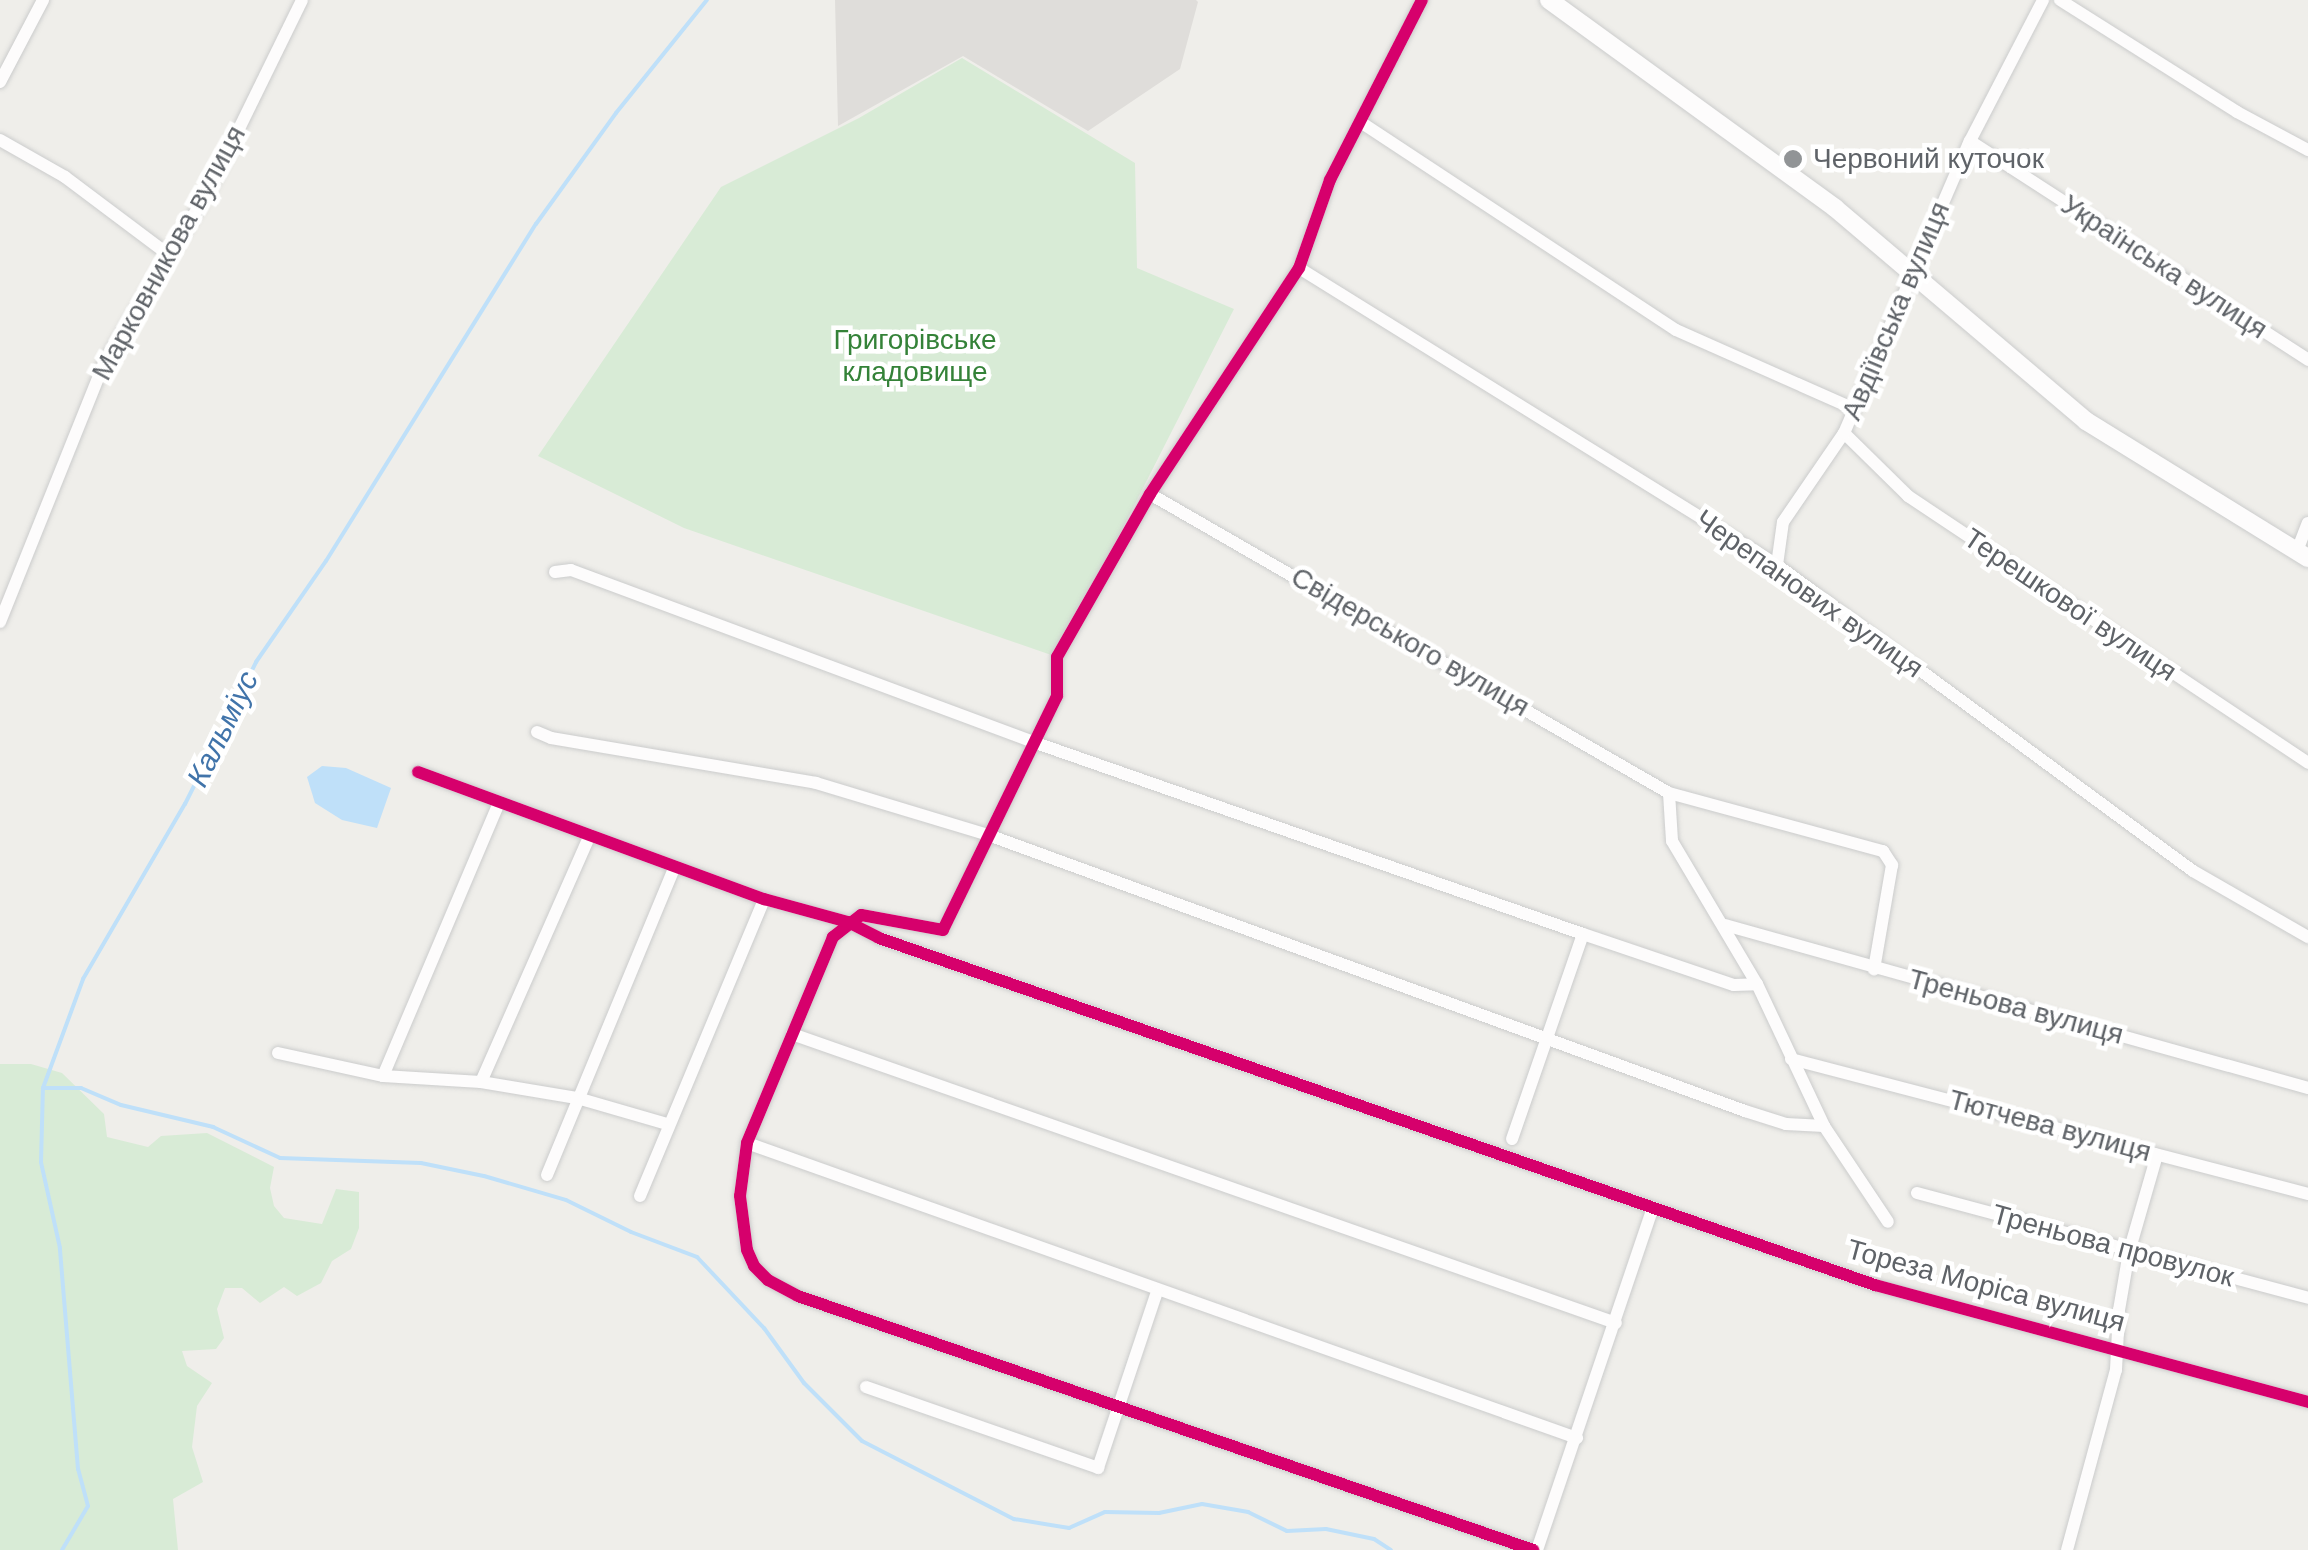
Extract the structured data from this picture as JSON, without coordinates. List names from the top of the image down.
{
  "streets": {
    "street": [
      "Марковникова вулиця",
      "Українська вулиця",
      "Авдіївська вулиця",
      "Черепанових вулиця",
      "Терешкової вулиця",
      "Свiдерського вулиця",
      "Треньова вулиця",
      "Тютчева вулиця",
      "Треньова провулок",
      "Тореза Моріса вулиця"
    ]
  },
  "crossings": [
    ["Українська вулиця", "Авдіївська вулиця"],
    ["Авдіївська вулиця", "Черепанових вулиця"],
    ["Авдіївська вулиця", "Терешкової вулиця"],
    ["Свiдерського вулиця", "Треньова вулиця"]
  ],
  "water": ["Кальміус"],
  "parks": ["Григорівське кладовище"],
  "places": ["Червоний куточок"]
}
